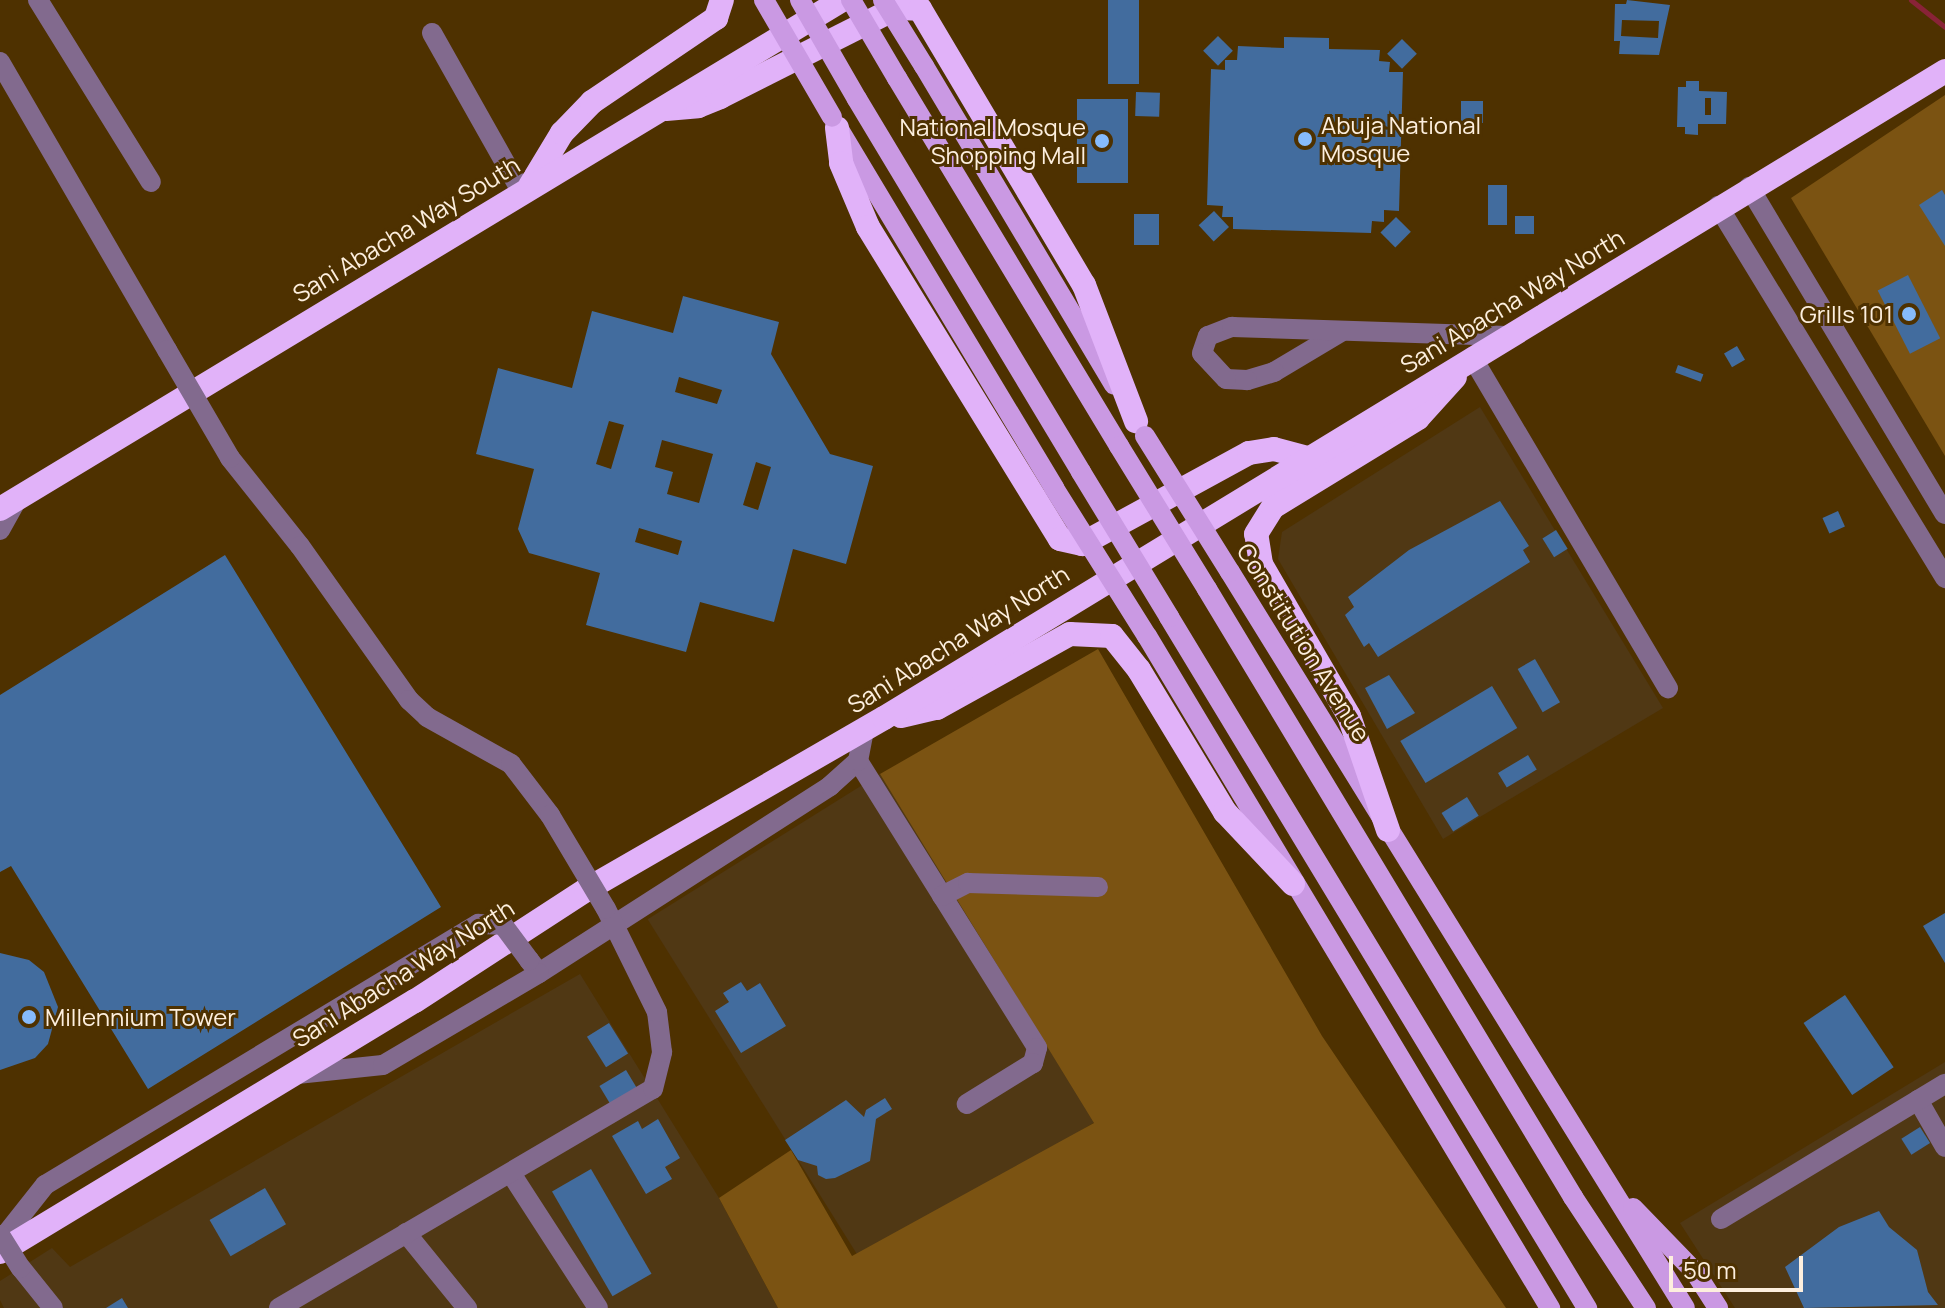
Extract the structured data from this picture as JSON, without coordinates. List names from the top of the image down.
{
  "streets": {
    "highway": ["Sani Abacha Way South", "Sani Abacha Way North"],
    "main road": ["Constitution Avenue"]
  },
  "places": [
    "Abuja National Mosque",
    "National Mosque Shopping Mall",
    "Grills 101",
    "Millennium Tower"
  ],
  "scale_bar": "50 m"
}
